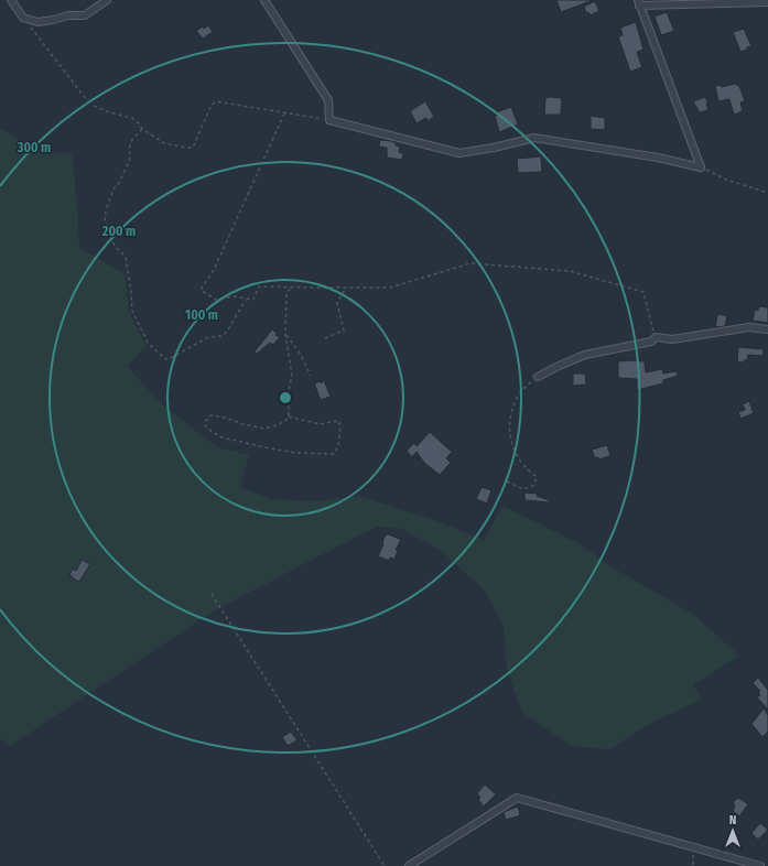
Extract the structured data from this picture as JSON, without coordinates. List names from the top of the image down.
{
  "north": "top",
  "rings": ["300 m", "200 m", "100 m"]
}
